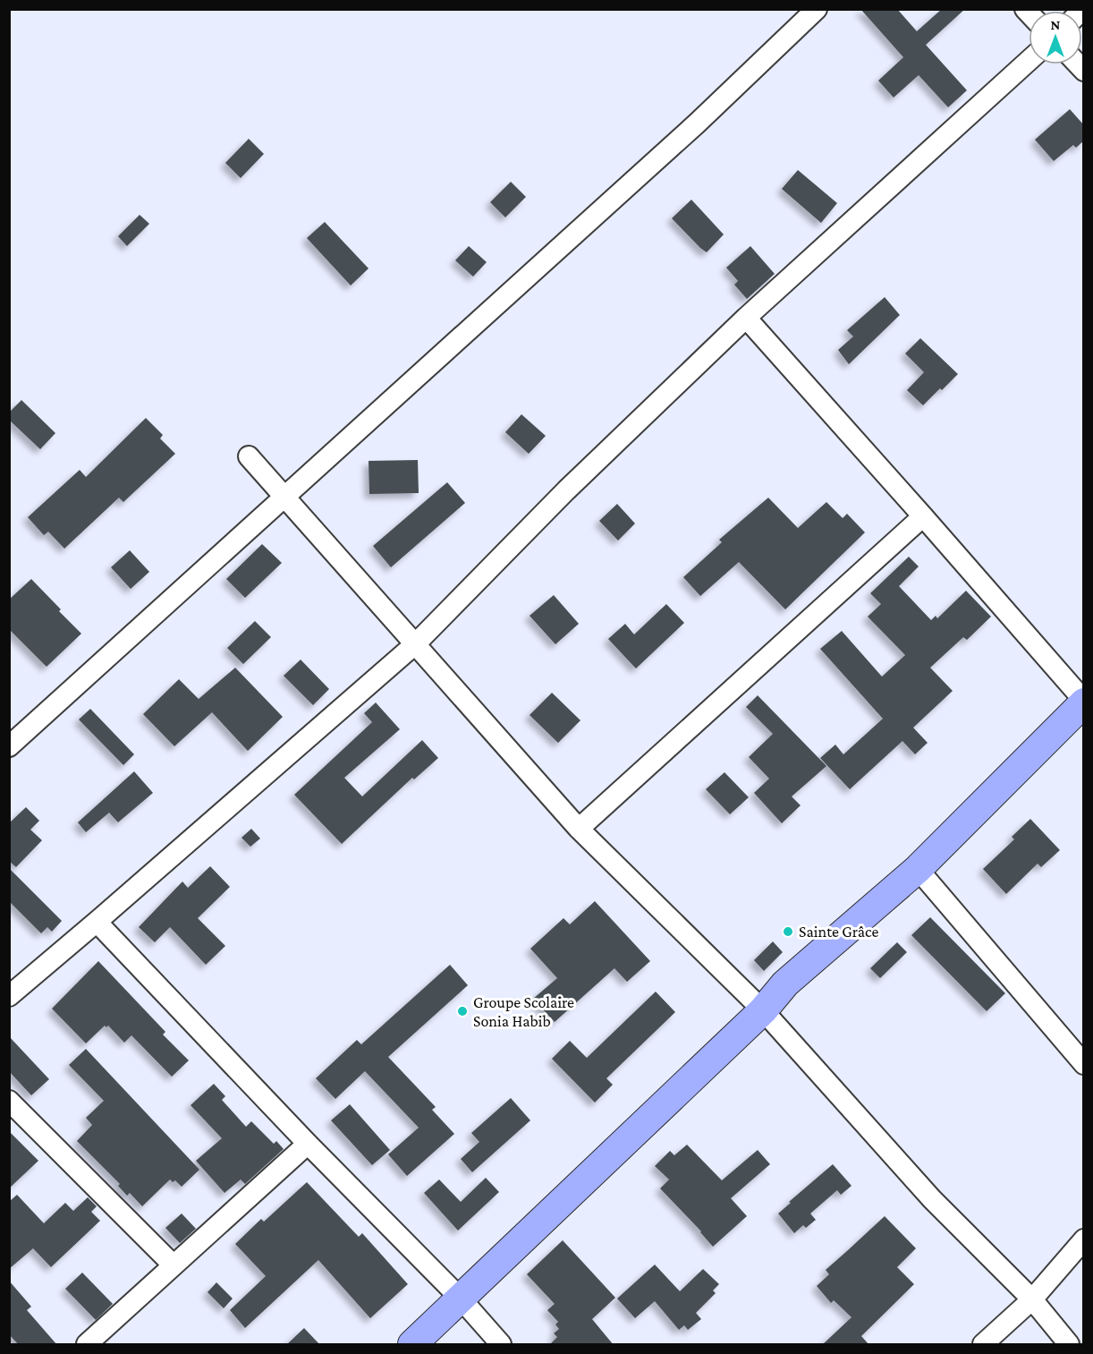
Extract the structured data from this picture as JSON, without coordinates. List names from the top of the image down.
{
  "places": ["Sainte Grâce", "Groupe Scolaire Sonia Habib"],
  "north": "top"
}
